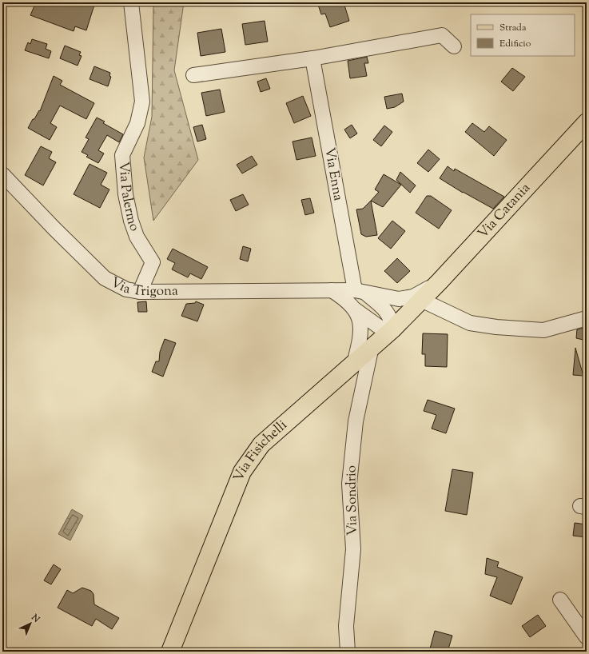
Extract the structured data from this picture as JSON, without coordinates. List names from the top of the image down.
{
  "streets": {
    "main road": ["Via Catania", "Via Fisichelli"],
    "street": [
      "Via Enna",
      "Via Palermo",
      "Via Trigona",
      "Via Sondrio"
    ]
  },
  "crossings": [
    ["Via Enna", "Via Trigona"],
    ["Via Palermo", "Via Trigona"],
    ["Via Catania", "Via Trigona"],
    ["Via Catania", "Via Fisichelli"],
    ["Via Fisichelli", "Via Sondrio"]
  ],
  "legend": ["Strada", "Edificio"],
  "north": "top right"
}
